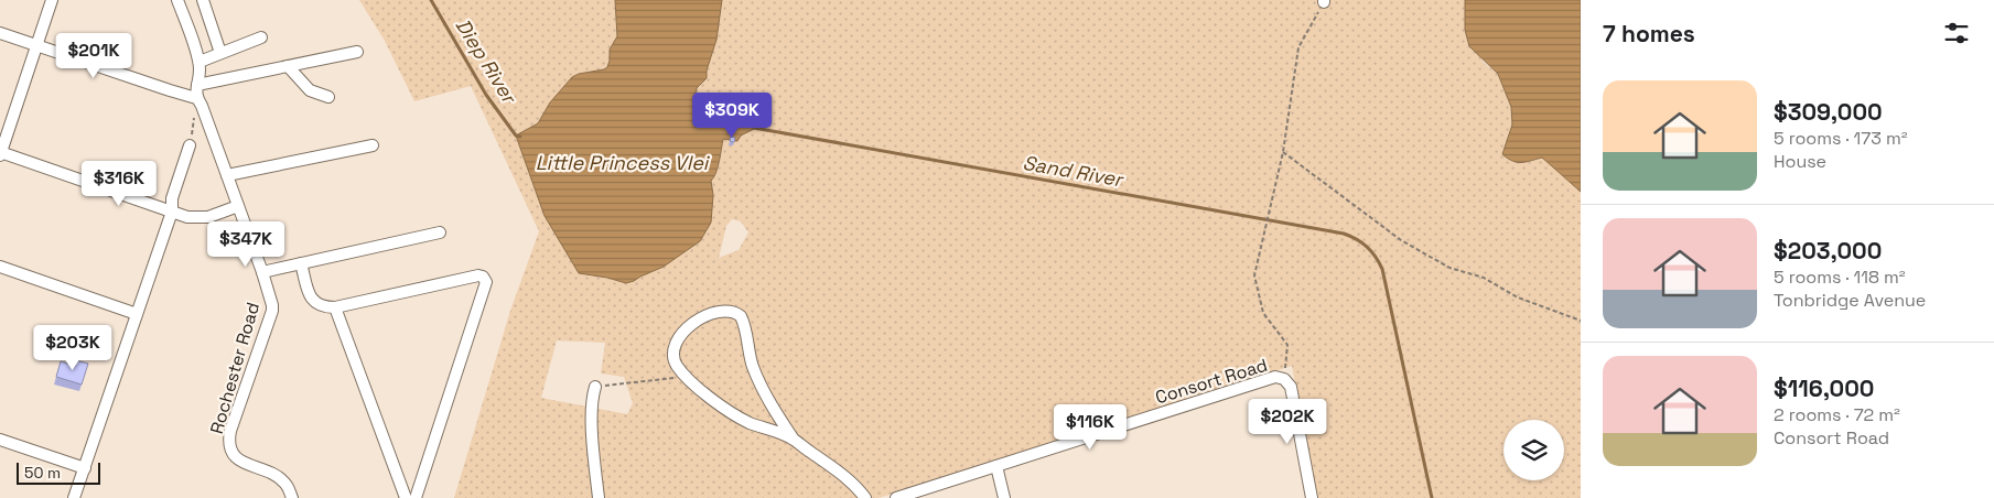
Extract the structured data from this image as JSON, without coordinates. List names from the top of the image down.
{
  "streets": {
    "street": ["Rochester Road", "Consort Road"]
  },
  "water": ["Diep River", "Little Princess Vlei", "Sand River"],
  "scale_bar": "50 m",
  "page": {
    "heading": "7 homes",
    "price": [
      "$201K",
      "$309K",
      "$316K",
      "$347K",
      "$203K",
      "$202K",
      "$116K"
    ],
    "list": [
      {
        "name": "$309,000",
        "note": "5 rooms · 173 m² · House"
      },
      {
        "name": "$203,000",
        "note": "5 rooms · 118 m² · Tonbridge Avenue"
      },
      {
        "name": "$116,000",
        "note": "2 rooms · 72 m² · Consort Road"
      }
    ],
    "scale": "50 m"
  }
}
